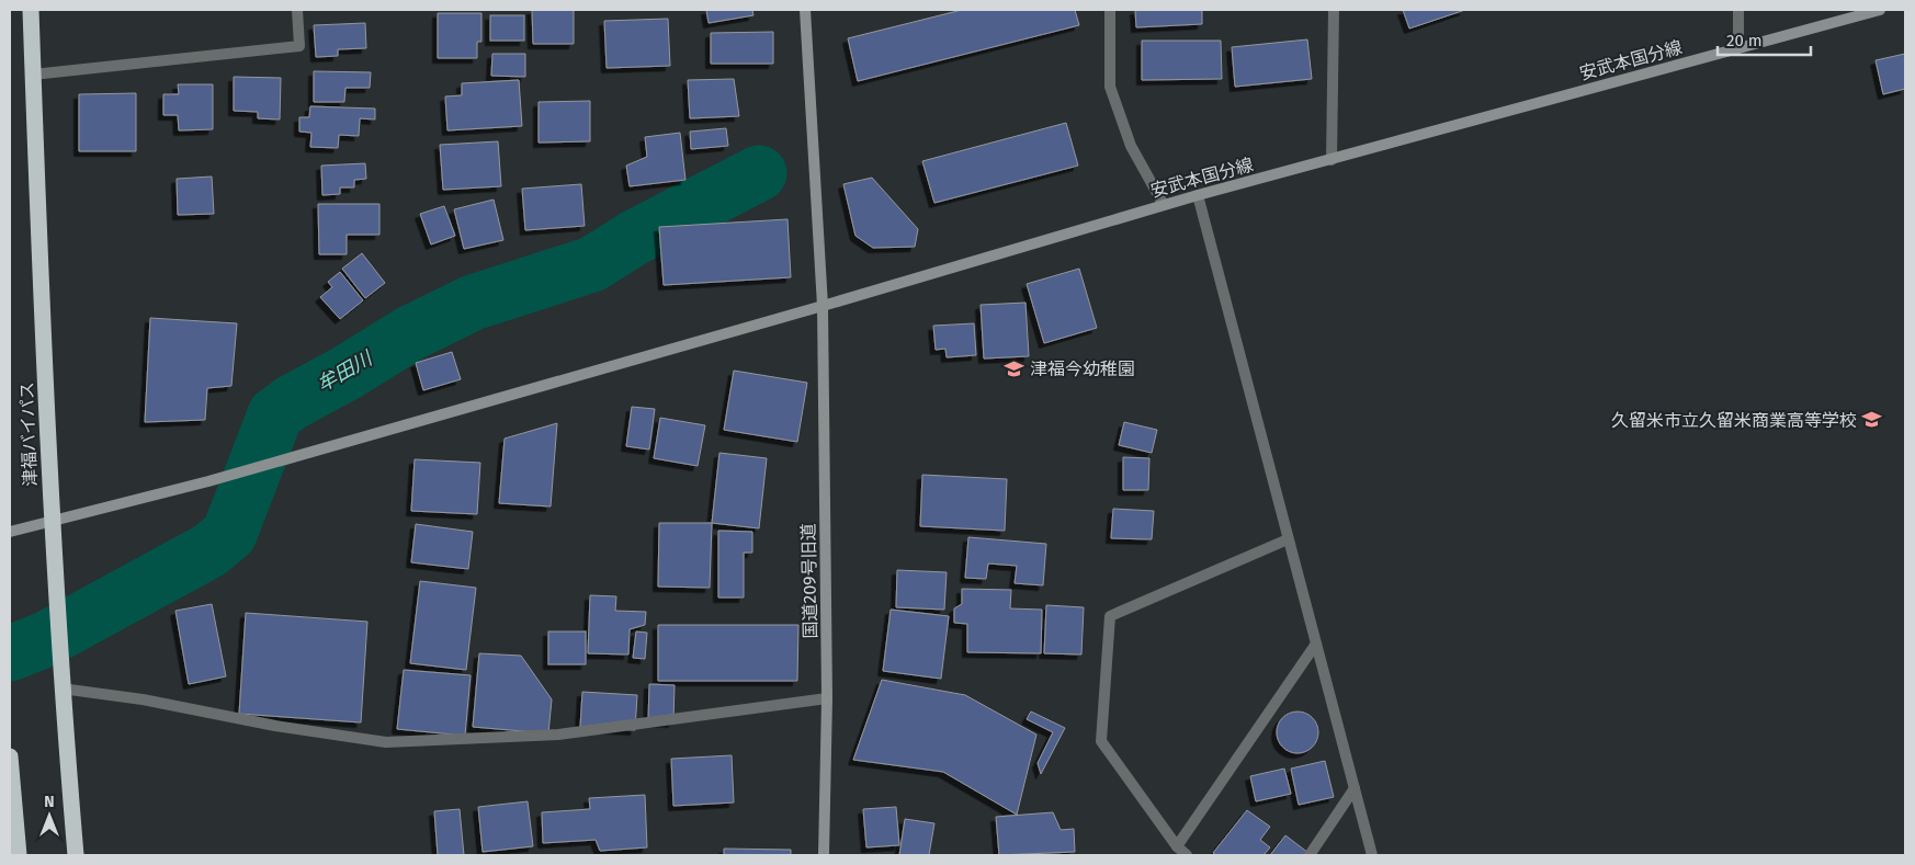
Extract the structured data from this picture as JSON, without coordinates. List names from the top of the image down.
{
  "streets": {
    "highway": ["津福バイパス"],
    "main road": ["安武本国分線", "国道209号旧道"]
  },
  "crossings": [
    ["安武本国分線", "津福バイパス"],
    ["安武本国分線", "国道209号旧道"]
  ],
  "water": ["牟田川"],
  "places": {
    "school or university": ["津福今幼稚園", "久留米市立久留米商業高等学校"]
  },
  "scale_bar": "20 m",
  "north": "top"
}
